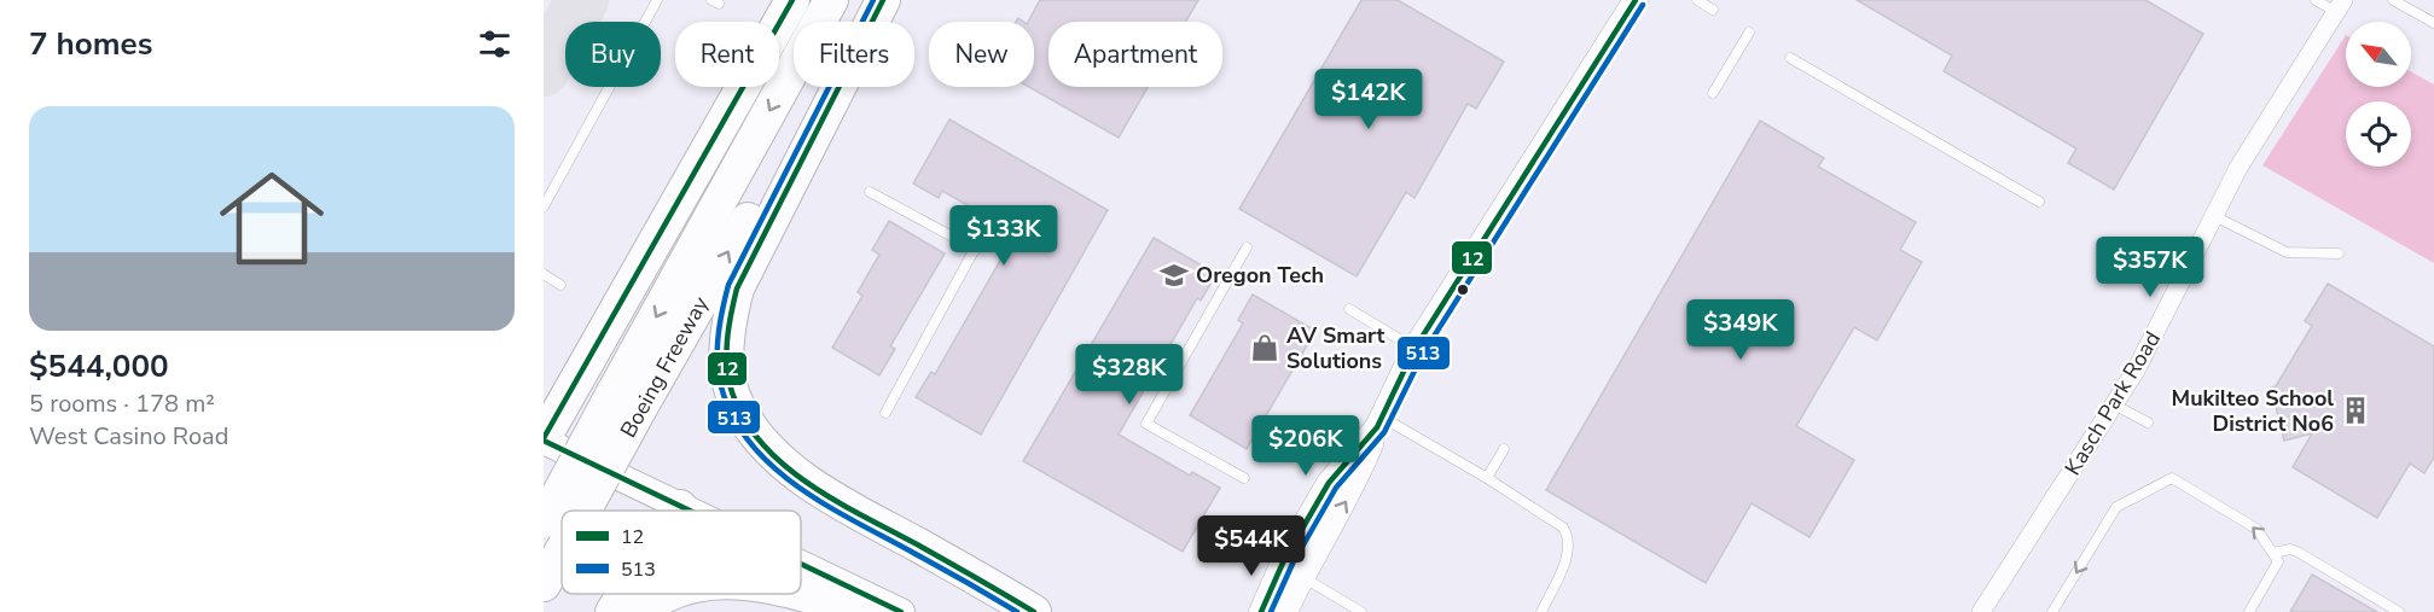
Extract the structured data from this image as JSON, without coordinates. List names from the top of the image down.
{
  "streets": {
    "highway": ["Boeing Freeway"],
    "street": ["Kasch Park Road"]
  },
  "places": {
    "school or university": ["Oregon Tech"],
    "shop": ["AV Smart Solutions"],
    "building": ["Mukilteo School District No6"]
  },
  "lines": ["transit line 12", "transit line 513"],
  "legend": ["12", "513"],
  "north": "top left",
  "page": {
    "heading": "7 homes",
    "chip": [
      "Buy",
      "Rent",
      "Filters",
      "New",
      "Apartment"
    ],
    "price": [
      "$142K",
      "$133K",
      "$357K",
      "$349K",
      "$328K",
      "$206K",
      "$544K"
    ],
    "list": [
      {
        "name": "$544,000",
        "note": "5 rooms · 178 m² · West Casino Road"
      }
    ]
  }
}
